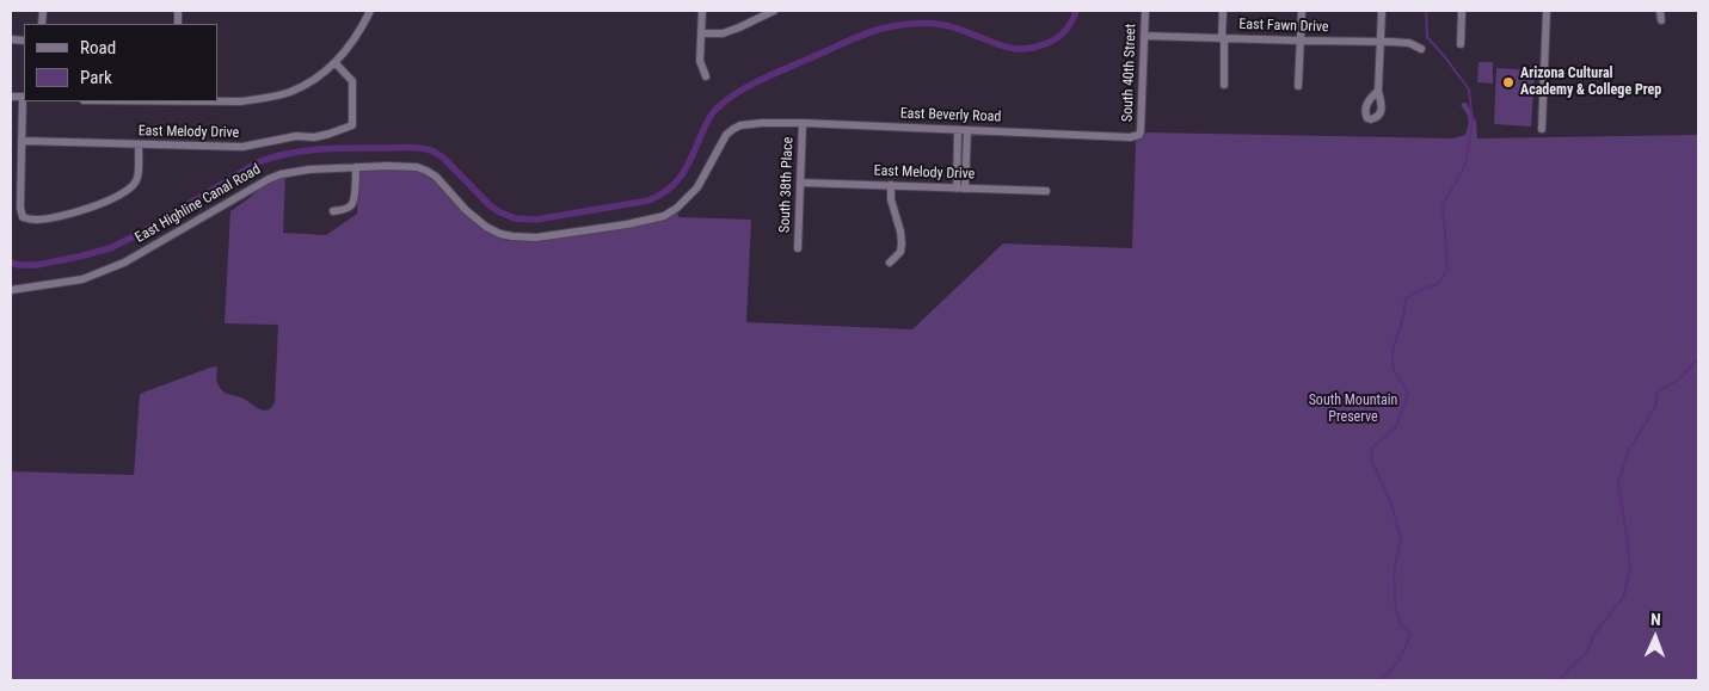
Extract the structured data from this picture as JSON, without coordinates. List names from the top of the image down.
{
  "streets": {
    "street": [
      "East Fawn Drive",
      "South 40th Street",
      "East Beverly Road",
      "East Melody Drive",
      "South 38th Place",
      "East Highline Canal Road"
    ]
  },
  "crossings": [
    ["East Fawn Drive", "South 40th Street"],
    ["South 40th Street", "East Beverly Road"],
    ["East Beverly Road", "South 38th Place"],
    ["East Beverly Road", "East Highline Canal Road"],
    ["East Melody Drive", "South 38th Place"]
  ],
  "parks": ["South Mountain Preserve"],
  "places": ["Arizona Cultural Academy & College Prep"],
  "legend": ["Road", "Park"],
  "north": "top"
}
